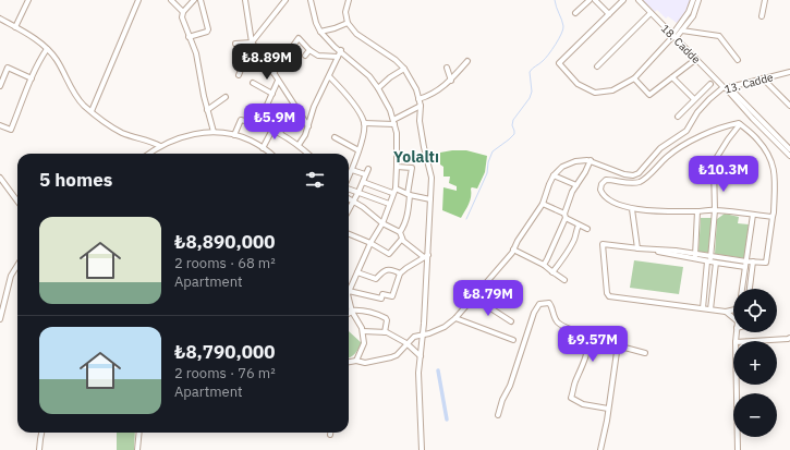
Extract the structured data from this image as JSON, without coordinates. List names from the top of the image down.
{
  "streets": {
    "street": ["18. Cadde", "13. Cadde"]
  },
  "crossings": [
    ["18. Cadde", "13. Cadde"]
  ],
  "districts": ["Yolaltı"],
  "page": {
    "price": [
      "₺8.89M",
      "₺5.9M",
      "₺10.3M",
      "₺8.79M",
      "₺9.57M"
    ],
    "heading": "5 homes",
    "list": [
      {
        "name": "₺8,890,000",
        "note": "2 rooms · 68 m² · Apartment"
      },
      {
        "name": "₺8,790,000",
        "note": "2 rooms · 76 m² · Apartment"
      }
    ],
    "map_buttons": ["+", "−"]
  }
}
